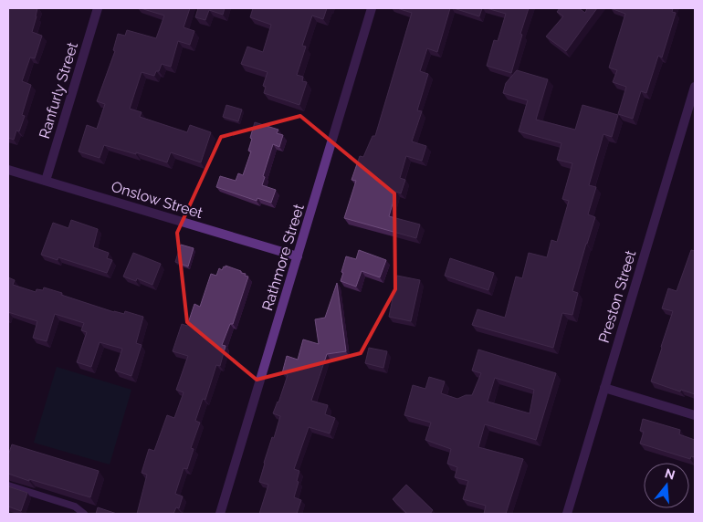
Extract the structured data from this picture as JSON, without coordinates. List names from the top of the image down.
{
  "streets": {
    "street": [
      "Ranfurly Street",
      "Onslow Street",
      "Rathmore Street",
      "Preston Street"
    ]
  },
  "crossings": [
    ["Ranfurly Street", "Onslow Street"],
    ["Onslow Street", "Rathmore Street"]
  ],
  "north": "top"
}
